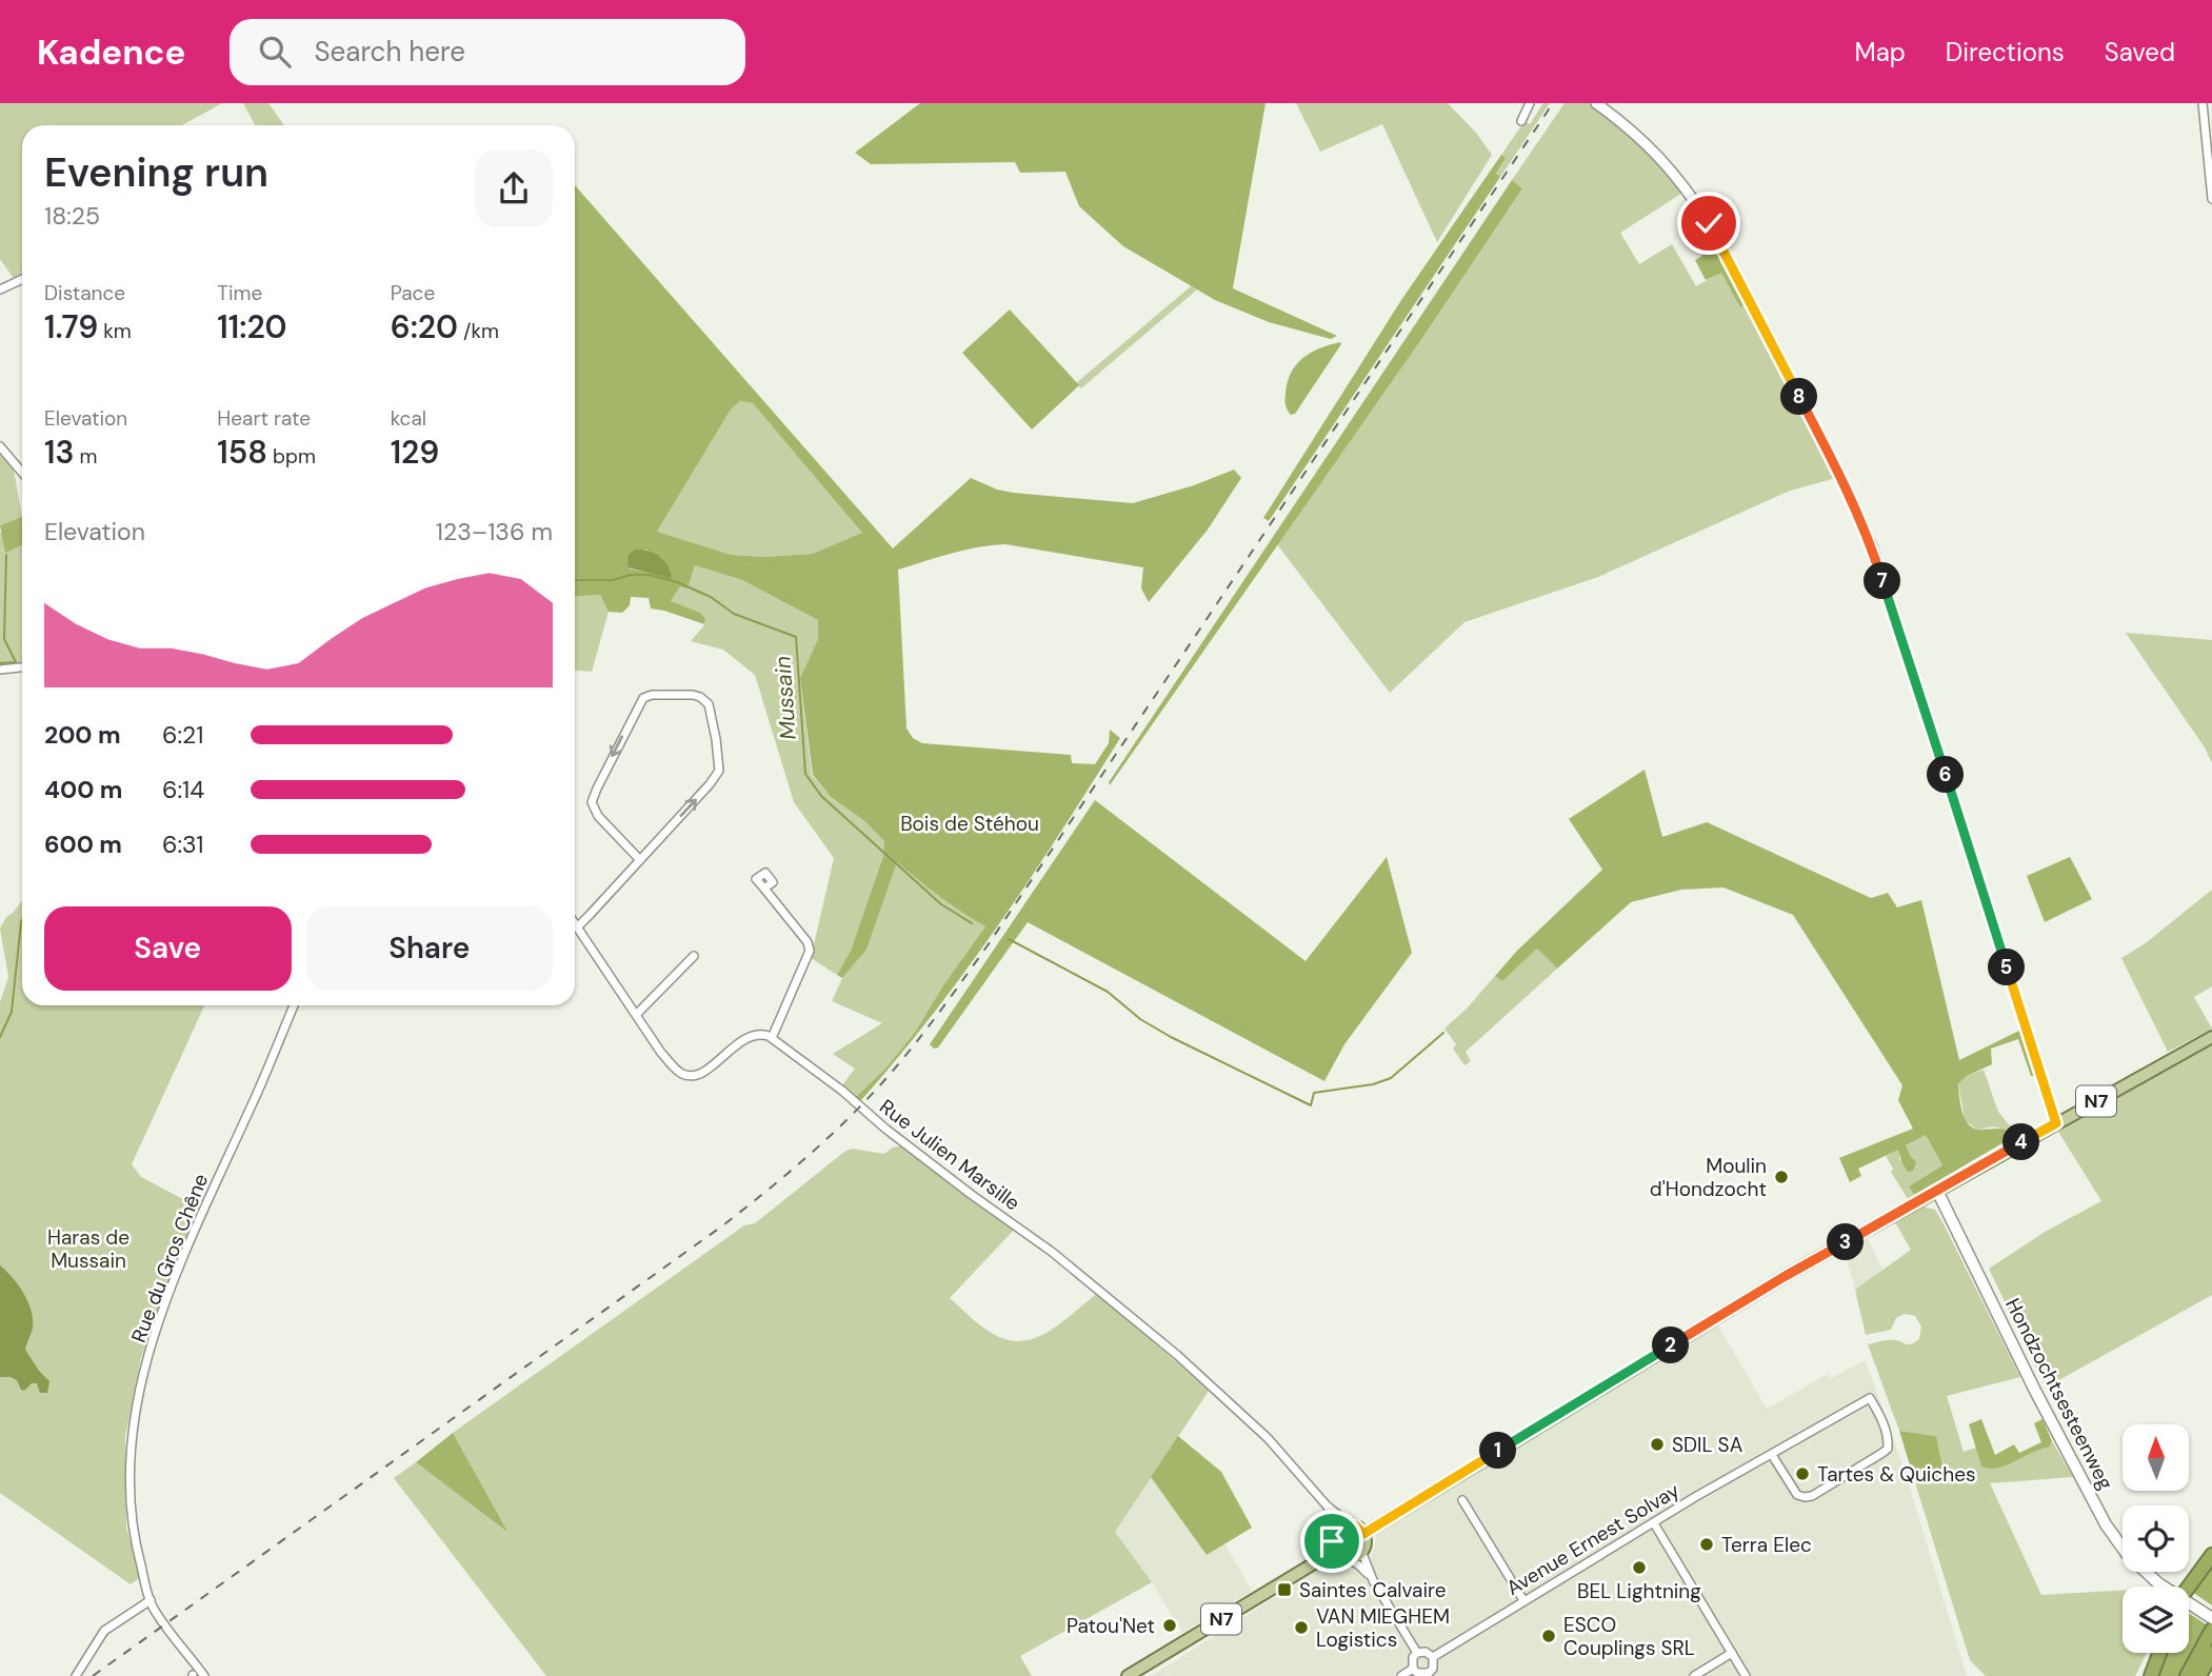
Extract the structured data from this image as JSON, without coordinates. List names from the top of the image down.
{
  "streets": {
    "main road": ["N7", "Hondzochtsesteenweg"],
    "street": ["Rue Julien Marsille", "Rue du Gros Chêne", "Avenue Ernest Solvay"]
  },
  "crossings": [
    ["N7", "Rue Julien Marsille"],
    ["N7", "Hondzochtsesteenweg"]
  ],
  "water": ["Mussain"],
  "parks": ["Bois de Stéhou", "Haras de Mussain"],
  "places": {
    "other": [
      "Moulin d'Hondzocht",
      "SDIL SA",
      "Tartes & Quiches",
      "Terra Elec",
      "BEL Lightning",
      "Patou'Net",
      "VAN MIEGHEM Logistics",
      "ESCO Couplings SRL"
    ],
    "transit": ["Saintes Calvaire"]
  },
  "north": "top",
  "page": {
    "header": "Kadence",
    "search": "Search here",
    "nav": ["Map", "Directions", "Saved"],
    "heading": ["Evening run", "18:25"],
    "stats": [
      ["Distance", "1.79 km"],
      ["Time", "11:20"],
      ["Pace", "6:20 /km"],
      ["Elevation", "13 m"],
      ["Heart rate", "158 bpm"],
      ["kcal", "129"]
    ],
    "pins": [
      "8",
      "7",
      "6",
      "5",
      "4",
      "3",
      "2",
      "1"
    ],
    "chart": ["Elevation", "123–136 m"],
    "list": [
      {
        "name": "200 m",
        "note": "6:21"
      },
      {
        "name": "400 m",
        "note": "6:14"
      },
      {
        "name": "600 m",
        "note": "6:31"
      }
    ],
    "buttons": ["Save", "Share"]
  }
}
